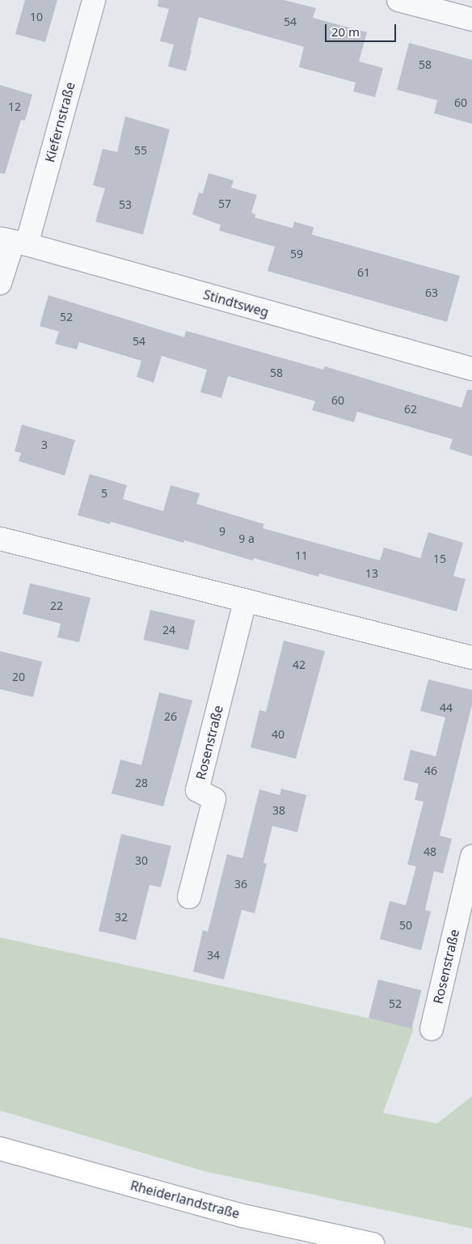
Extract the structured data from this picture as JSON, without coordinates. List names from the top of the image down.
{
  "streets": {
    "main road": ["Rheiderlandstraße"],
    "street": ["Kiefernstraße", "Stindtsweg", "Rosenstraße"]
  },
  "crossings": [
    ["Kiefernstraße", "Stindtsweg"]
  ],
  "house_numbers": [
    "10",
    "54",
    "58",
    "60",
    "12",
    "55",
    "57",
    "53",
    "59",
    "61",
    "63",
    "52",
    "54",
    "58",
    "60",
    "62",
    "3",
    "5",
    "9",
    "9 a",
    "11",
    "15",
    "13",
    "22",
    "24",
    "42",
    "20",
    "44",
    "26",
    "40",
    "46",
    "28",
    "38",
    "48",
    "30",
    "36",
    "32",
    "50",
    "34",
    "52"
  ],
  "scale_bar": "20 m"
}
